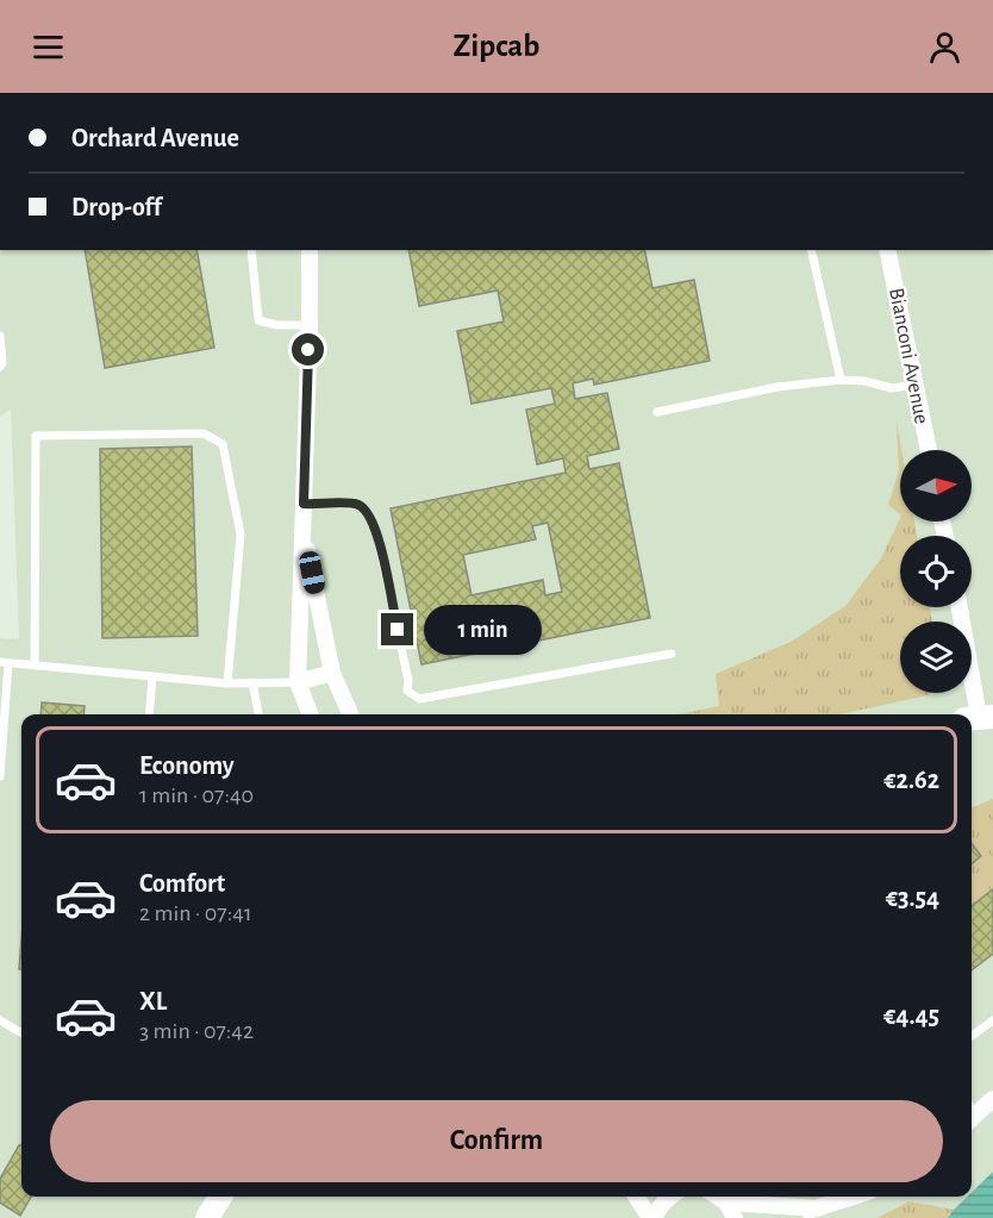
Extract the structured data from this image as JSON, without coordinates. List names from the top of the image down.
{
  "streets": {
    "street": ["Bianconi Avenue"]
  },
  "north": "right",
  "page": {
    "header": "Zipcab",
    "banner": ["Orchard Avenue", "Drop-off"],
    "bubble": "1 min",
    "list": [
      {
        "name": "Economy",
        "note": "1 min · 07:40",
        "value": "€2.62"
      },
      {
        "name": "Comfort",
        "note": "2 min · 07:41",
        "value": "€3.54"
      },
      {
        "name": "XL",
        "note": "3 min · 07:42",
        "value": "€4.45"
      }
    ],
    "buttons": "Confirm"
  }
}
